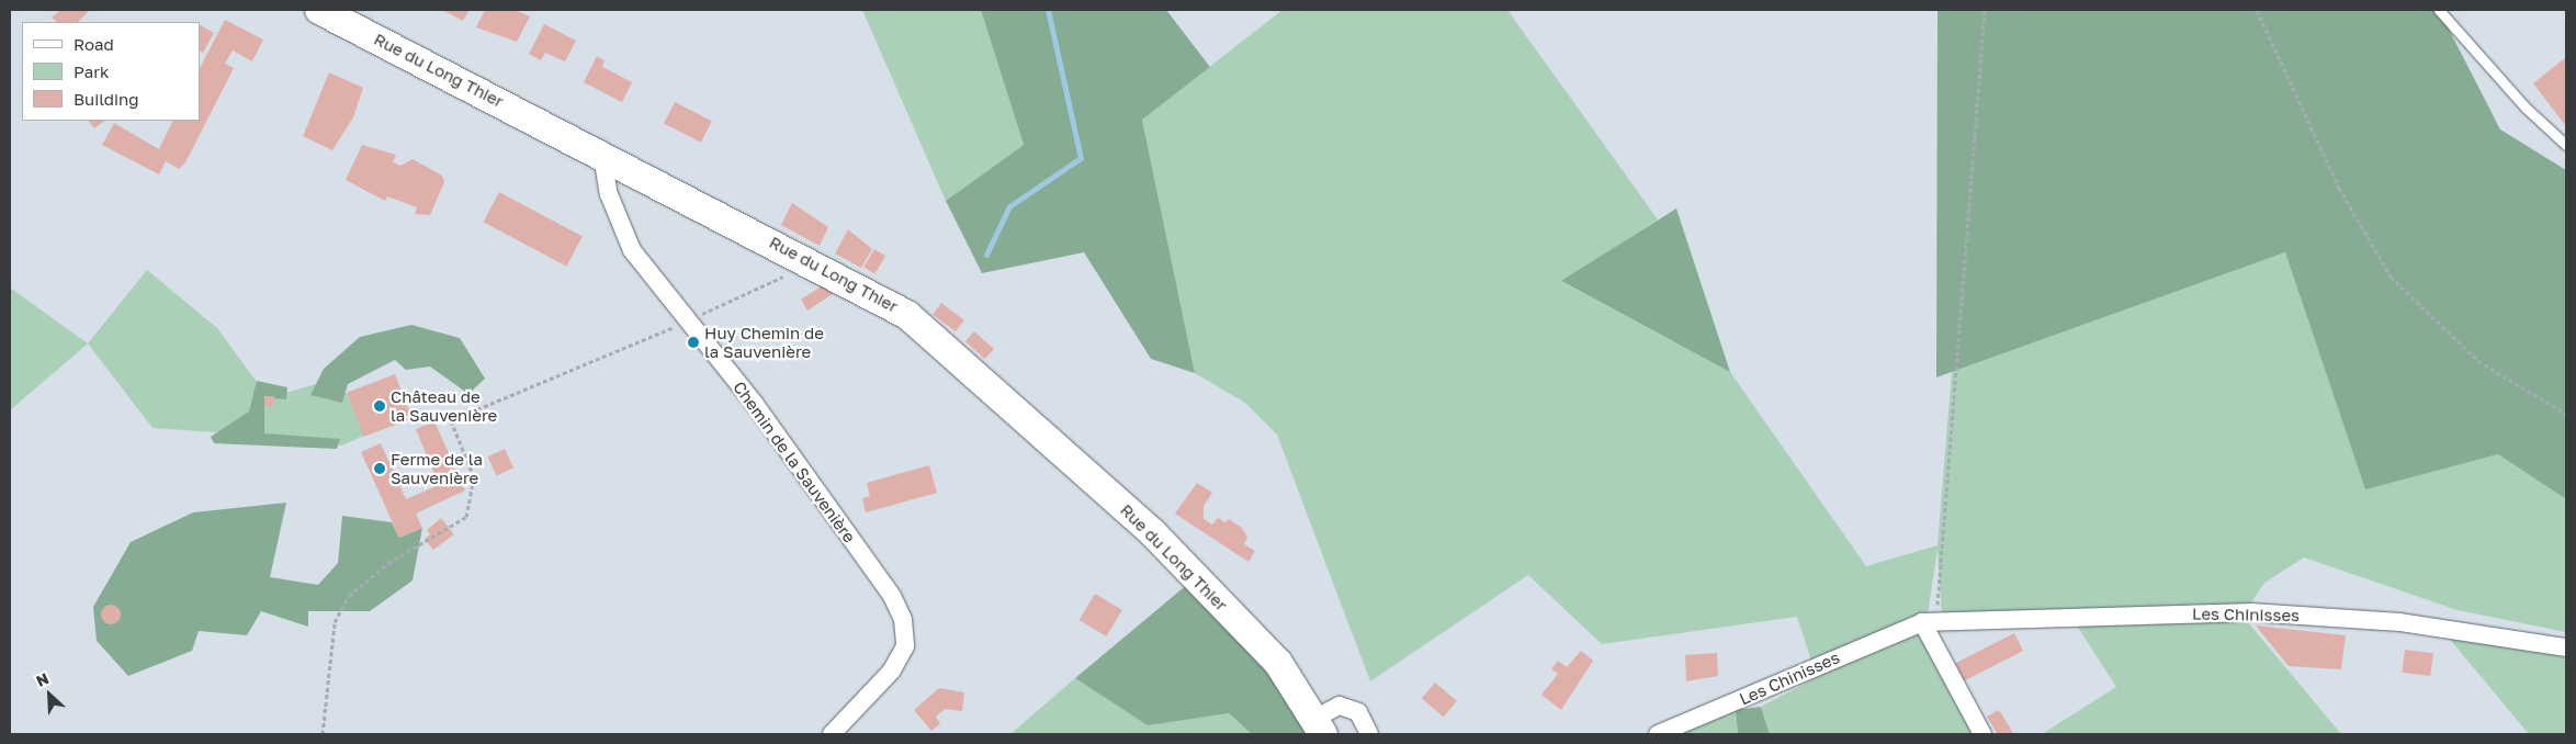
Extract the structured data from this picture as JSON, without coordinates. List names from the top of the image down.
{
  "streets": {
    "main road": ["Rue du Long Thier"],
    "street": ["Chemin de la Sauvenière", "Les Chinisses"]
  },
  "crossings": [
    ["Rue du Long Thier", "Chemin de la Sauvenière"]
  ],
  "places": ["Huy Chemin de la Sauvenière", "Château de la Sauvenière", "Ferme de la Sauvenière"],
  "legend": ["Road", "Park", "Building"],
  "north": "top left"
}
